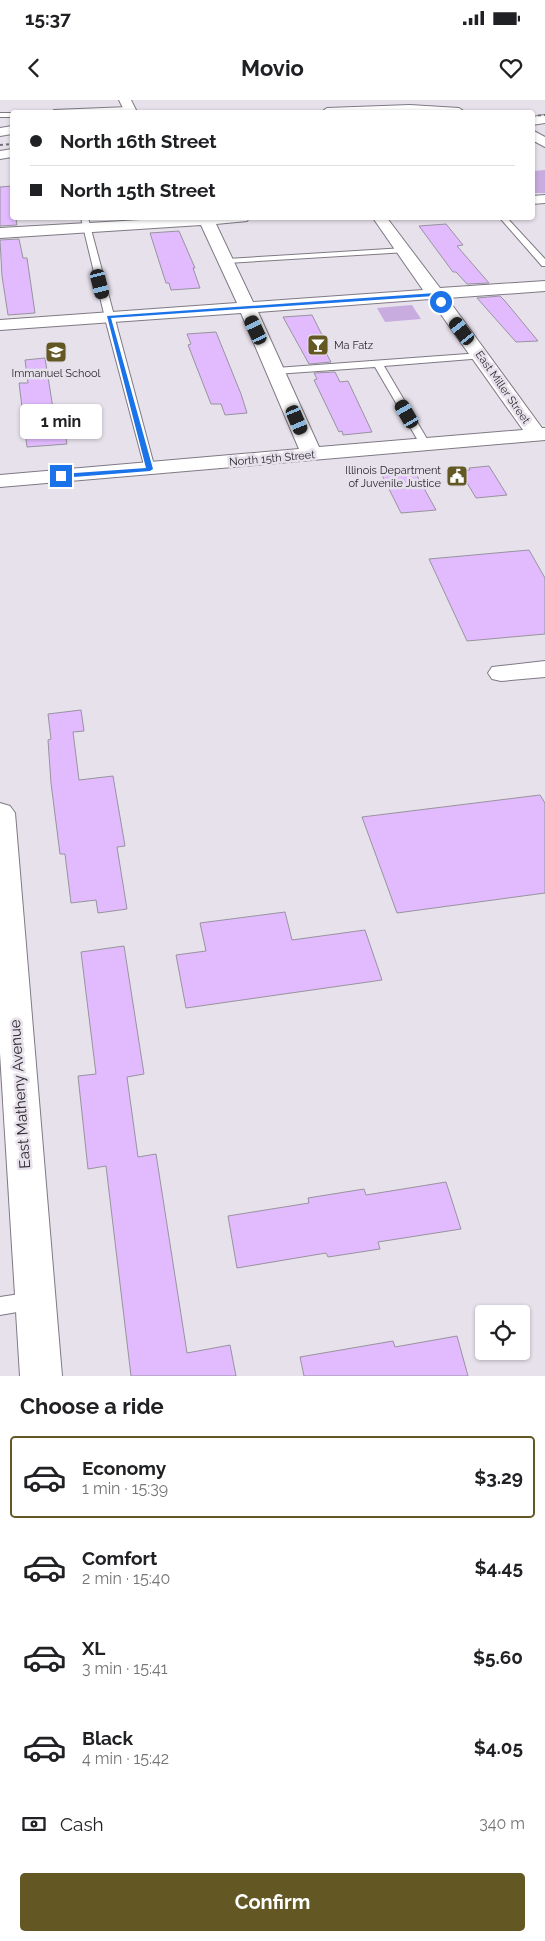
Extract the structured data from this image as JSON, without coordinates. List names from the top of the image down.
{
  "streets": {
    "street": ["East Miller Street", "North 15th Street", "East Matheny Avenue"]
  },
  "crossings": [
    ["East Miller Street", "North 15th Street"]
  ],
  "places": {
    "bar": ["Ma Fatz"],
    "school or university": ["Immanuel School"],
    "public building": ["Illinois Department of Juvenile Justice"]
  },
  "page": {
    "status": "15:37",
    "header": "Movio",
    "banner": ["North 16th Street", "North 15th Street"],
    "bubble": "1 min",
    "heading": "Choose a ride",
    "list": [
      {
        "name": "Economy",
        "note": "1 min · 15:39",
        "value": "$3.29"
      },
      {
        "name": "Comfort",
        "note": "2 min · 15:40",
        "value": "$4.45"
      },
      {
        "name": "XL",
        "note": "3 min · 15:41",
        "value": "$5.60"
      },
      {
        "name": "Black",
        "note": "4 min · 15:42",
        "value": "$4.05"
      }
    ],
    "pay": ["Cash", "340 m"],
    "buttons": "Confirm"
  }
}
